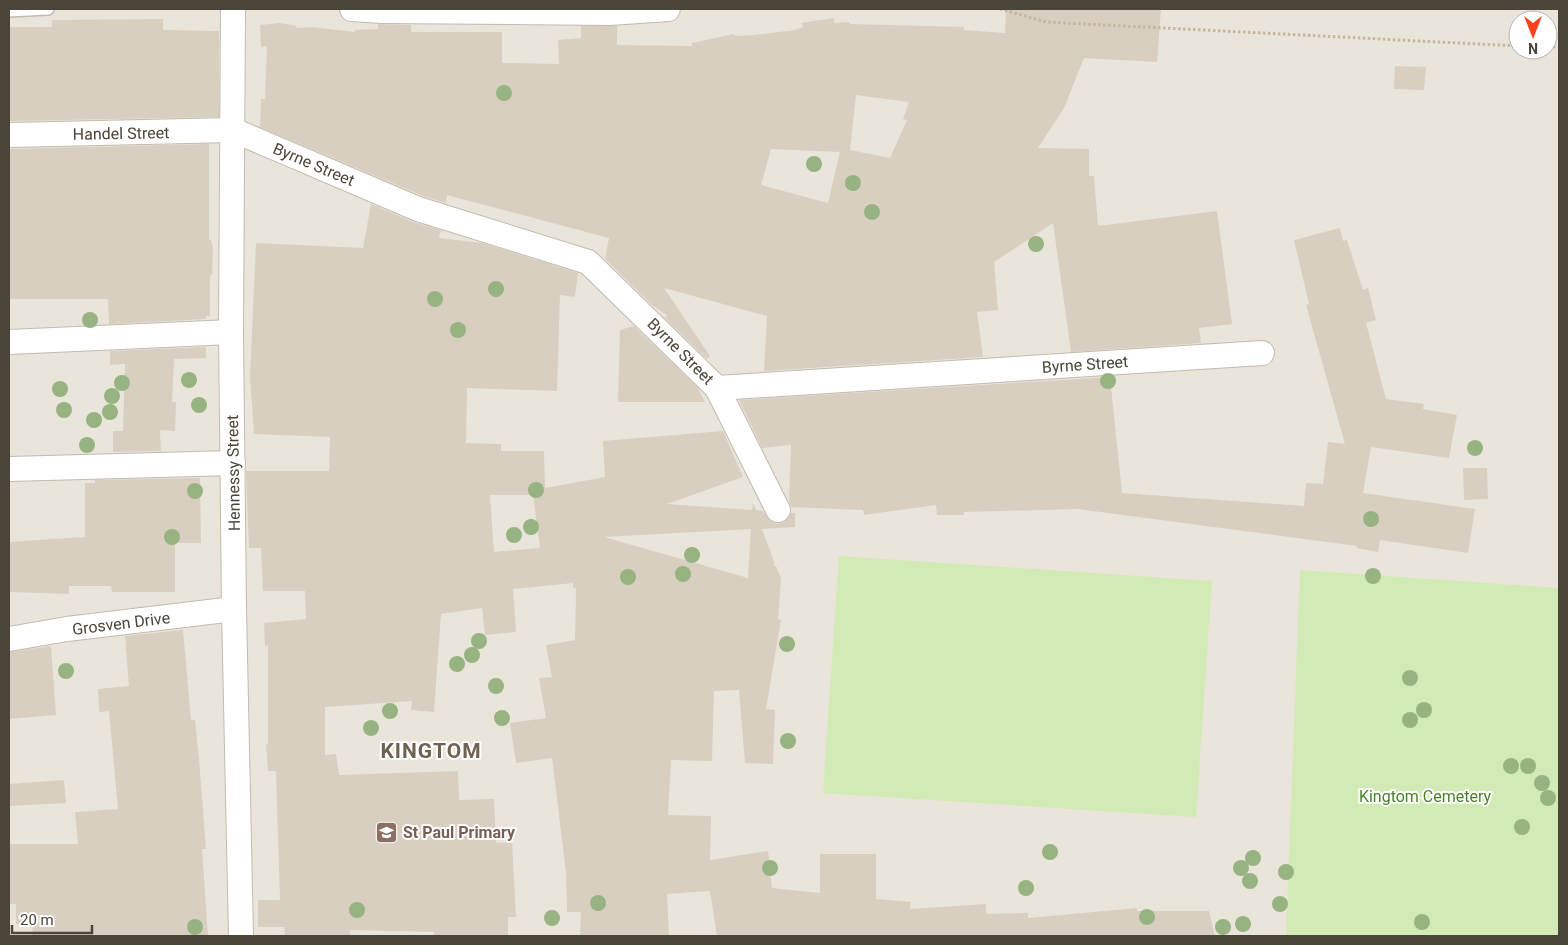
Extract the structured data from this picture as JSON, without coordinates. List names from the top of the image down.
{
  "streets": {
    "street": [
      "Handel Street",
      "Byrne Street",
      "Hennessy Street",
      "Grosven Drive"
    ]
  },
  "crossings": [
    ["Handel Street", "Byrne Street"],
    ["Handel Street", "Hennessy Street"],
    ["Byrne Street", "Hennessy Street"],
    ["Hennessy Street", "Grosven Drive"]
  ],
  "districts": ["KINGTOM"],
  "parks": ["Kingtom Cemetery"],
  "places": {
    "school or university": ["St Paul Primary"]
  },
  "scale_bar": "20 m",
  "north": "bottom"
}
